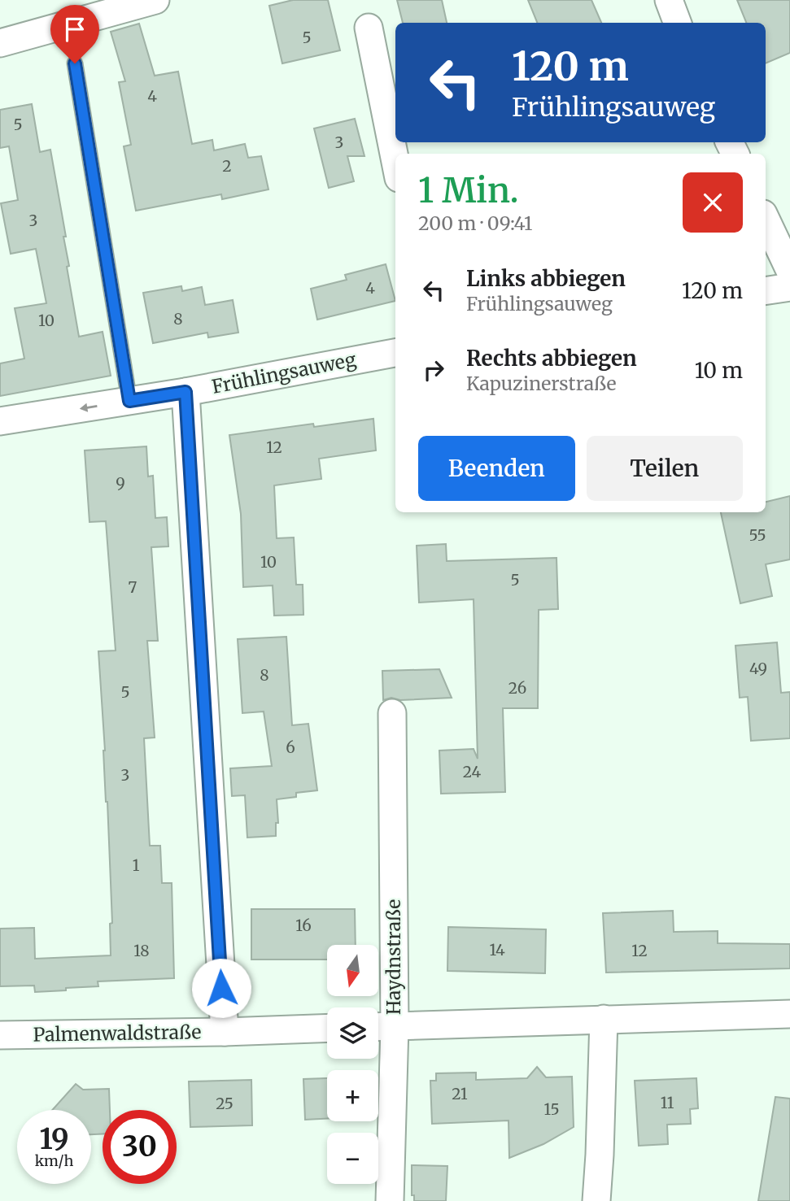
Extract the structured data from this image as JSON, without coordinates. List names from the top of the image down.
{
  "streets": {
    "street": ["Frühlingsauweg", "Haydnstraße", "Palmenwaldstraße"]
  },
  "house_numbers": [
    "5",
    "4",
    "5",
    "3",
    "2",
    "3",
    "4",
    "8",
    "10",
    "12",
    "9",
    "55",
    "10",
    "5",
    "7",
    "49",
    "8",
    "26",
    "5",
    "6",
    "24",
    "3",
    "1",
    "16",
    "14",
    "18",
    "12",
    "21",
    "11",
    "25",
    "15"
  ],
  "north": "bottom",
  "page": {
    "turn": ["120 m", "Frühlingsauweg"],
    "heading": ["1 Min.", "200 m · 09:41"],
    "list": [
      {
        "name": "Links abbiegen",
        "note": "Frühlingsauweg",
        "value": "120 m"
      },
      {
        "name": "Rechts abbiegen",
        "note": "Kapuzinerstraße",
        "value": "10 m"
      }
    ],
    "buttons": ["Beenden", "Teilen"],
    "map_buttons": ["+", "−"],
    "speed": "19 km/h",
    "limit": "30"
  }
}
